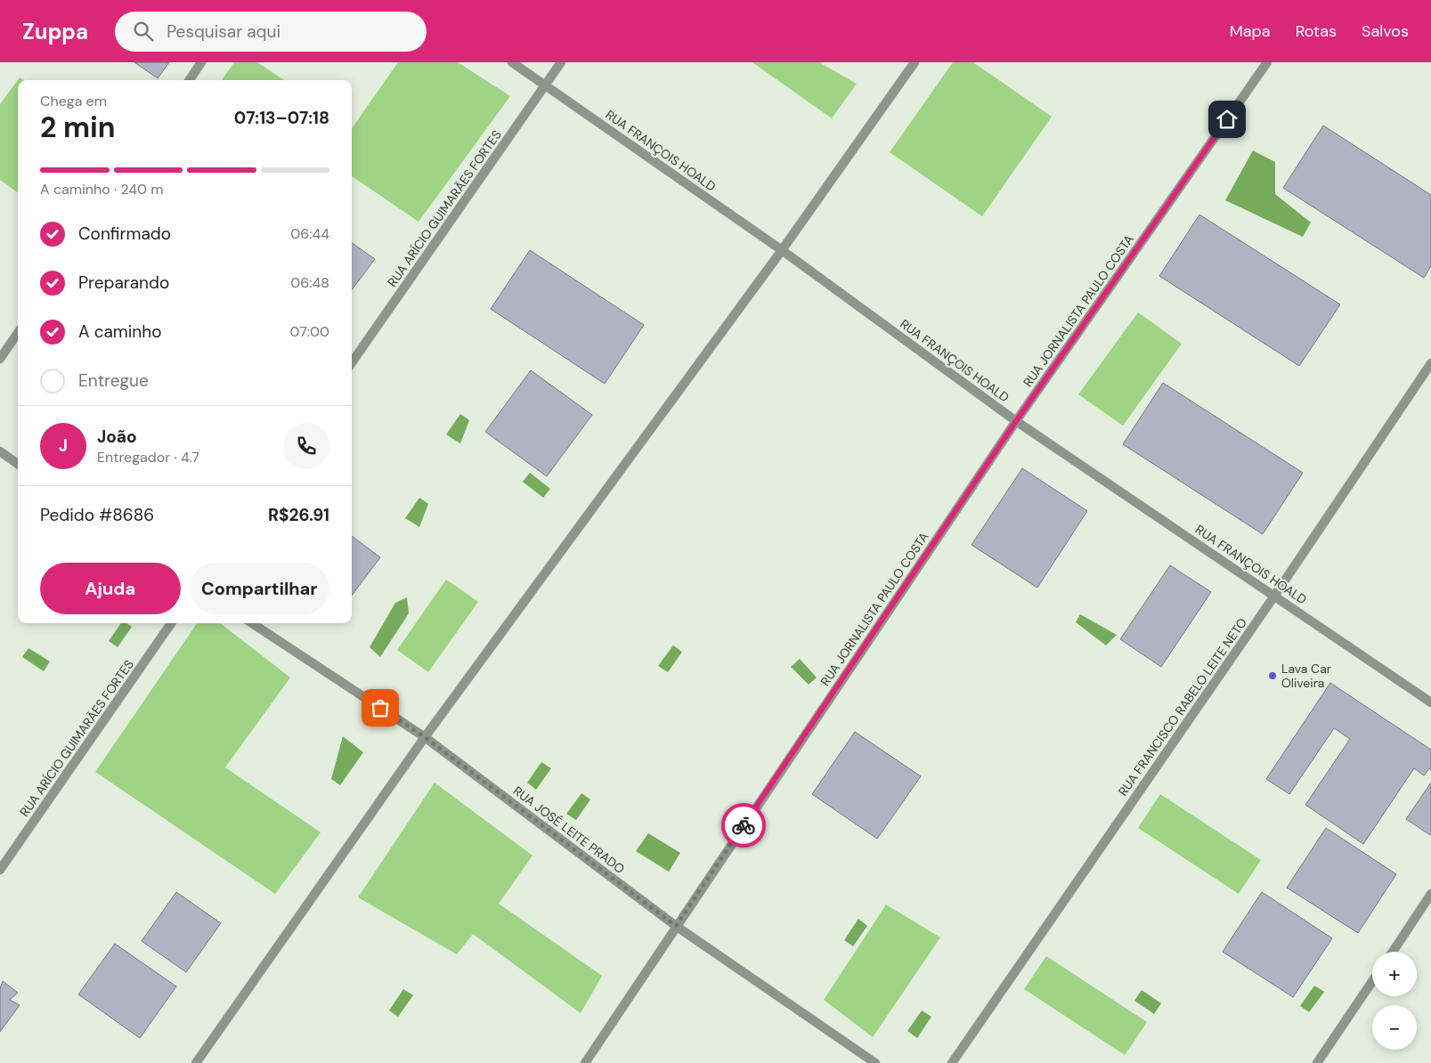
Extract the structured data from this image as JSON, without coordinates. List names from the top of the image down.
{
  "streets": {
    "street": [
      "RUA FRANÇOIS HOALD",
      "RUA ARÍCIO GUIMARÃES FORTES",
      "RUA JORNALISTA PAULO COSTA",
      "RUA FRANCISCO RABELO LEITE NETO",
      "RUA JOSÉ LEITE PRADO"
    ]
  },
  "crossings": [
    ["RUA FRANÇOIS HOALD", "RUA ARÍCIO GUIMARÃES FORTES"],
    ["RUA FRANÇOIS HOALD", "RUA JORNALISTA PAULO COSTA"],
    ["RUA FRANÇOIS HOALD", "RUA FRANCISCO RABELO LEITE NETO"],
    ["RUA JORNALISTA PAULO COSTA", "RUA JOSÉ LEITE PRADO"]
  ],
  "places": ["Lava Car Oliveira"],
  "page": {
    "header": "Zuppa",
    "search": "Pesquisar aqui",
    "nav": ["Mapa", "Rotas", "Salvos"],
    "heading": ["2 min", "Chega em", "07:13–07:18"],
    "panel": [
      "João",
      "Entregador · 4.7",
      "Pedido #8686",
      "R$26.91"
    ],
    "bar": "A caminho · 240 m",
    "list": [
      ["Confirmado", "06:44"],
      ["Preparando", "06:48"],
      ["A caminho", "07:00"],
      "Entregue"
    ],
    "round": "J",
    "buttons": ["Ajuda", "Compartilhar"],
    "map_buttons": ["+", "−"]
  }
}
